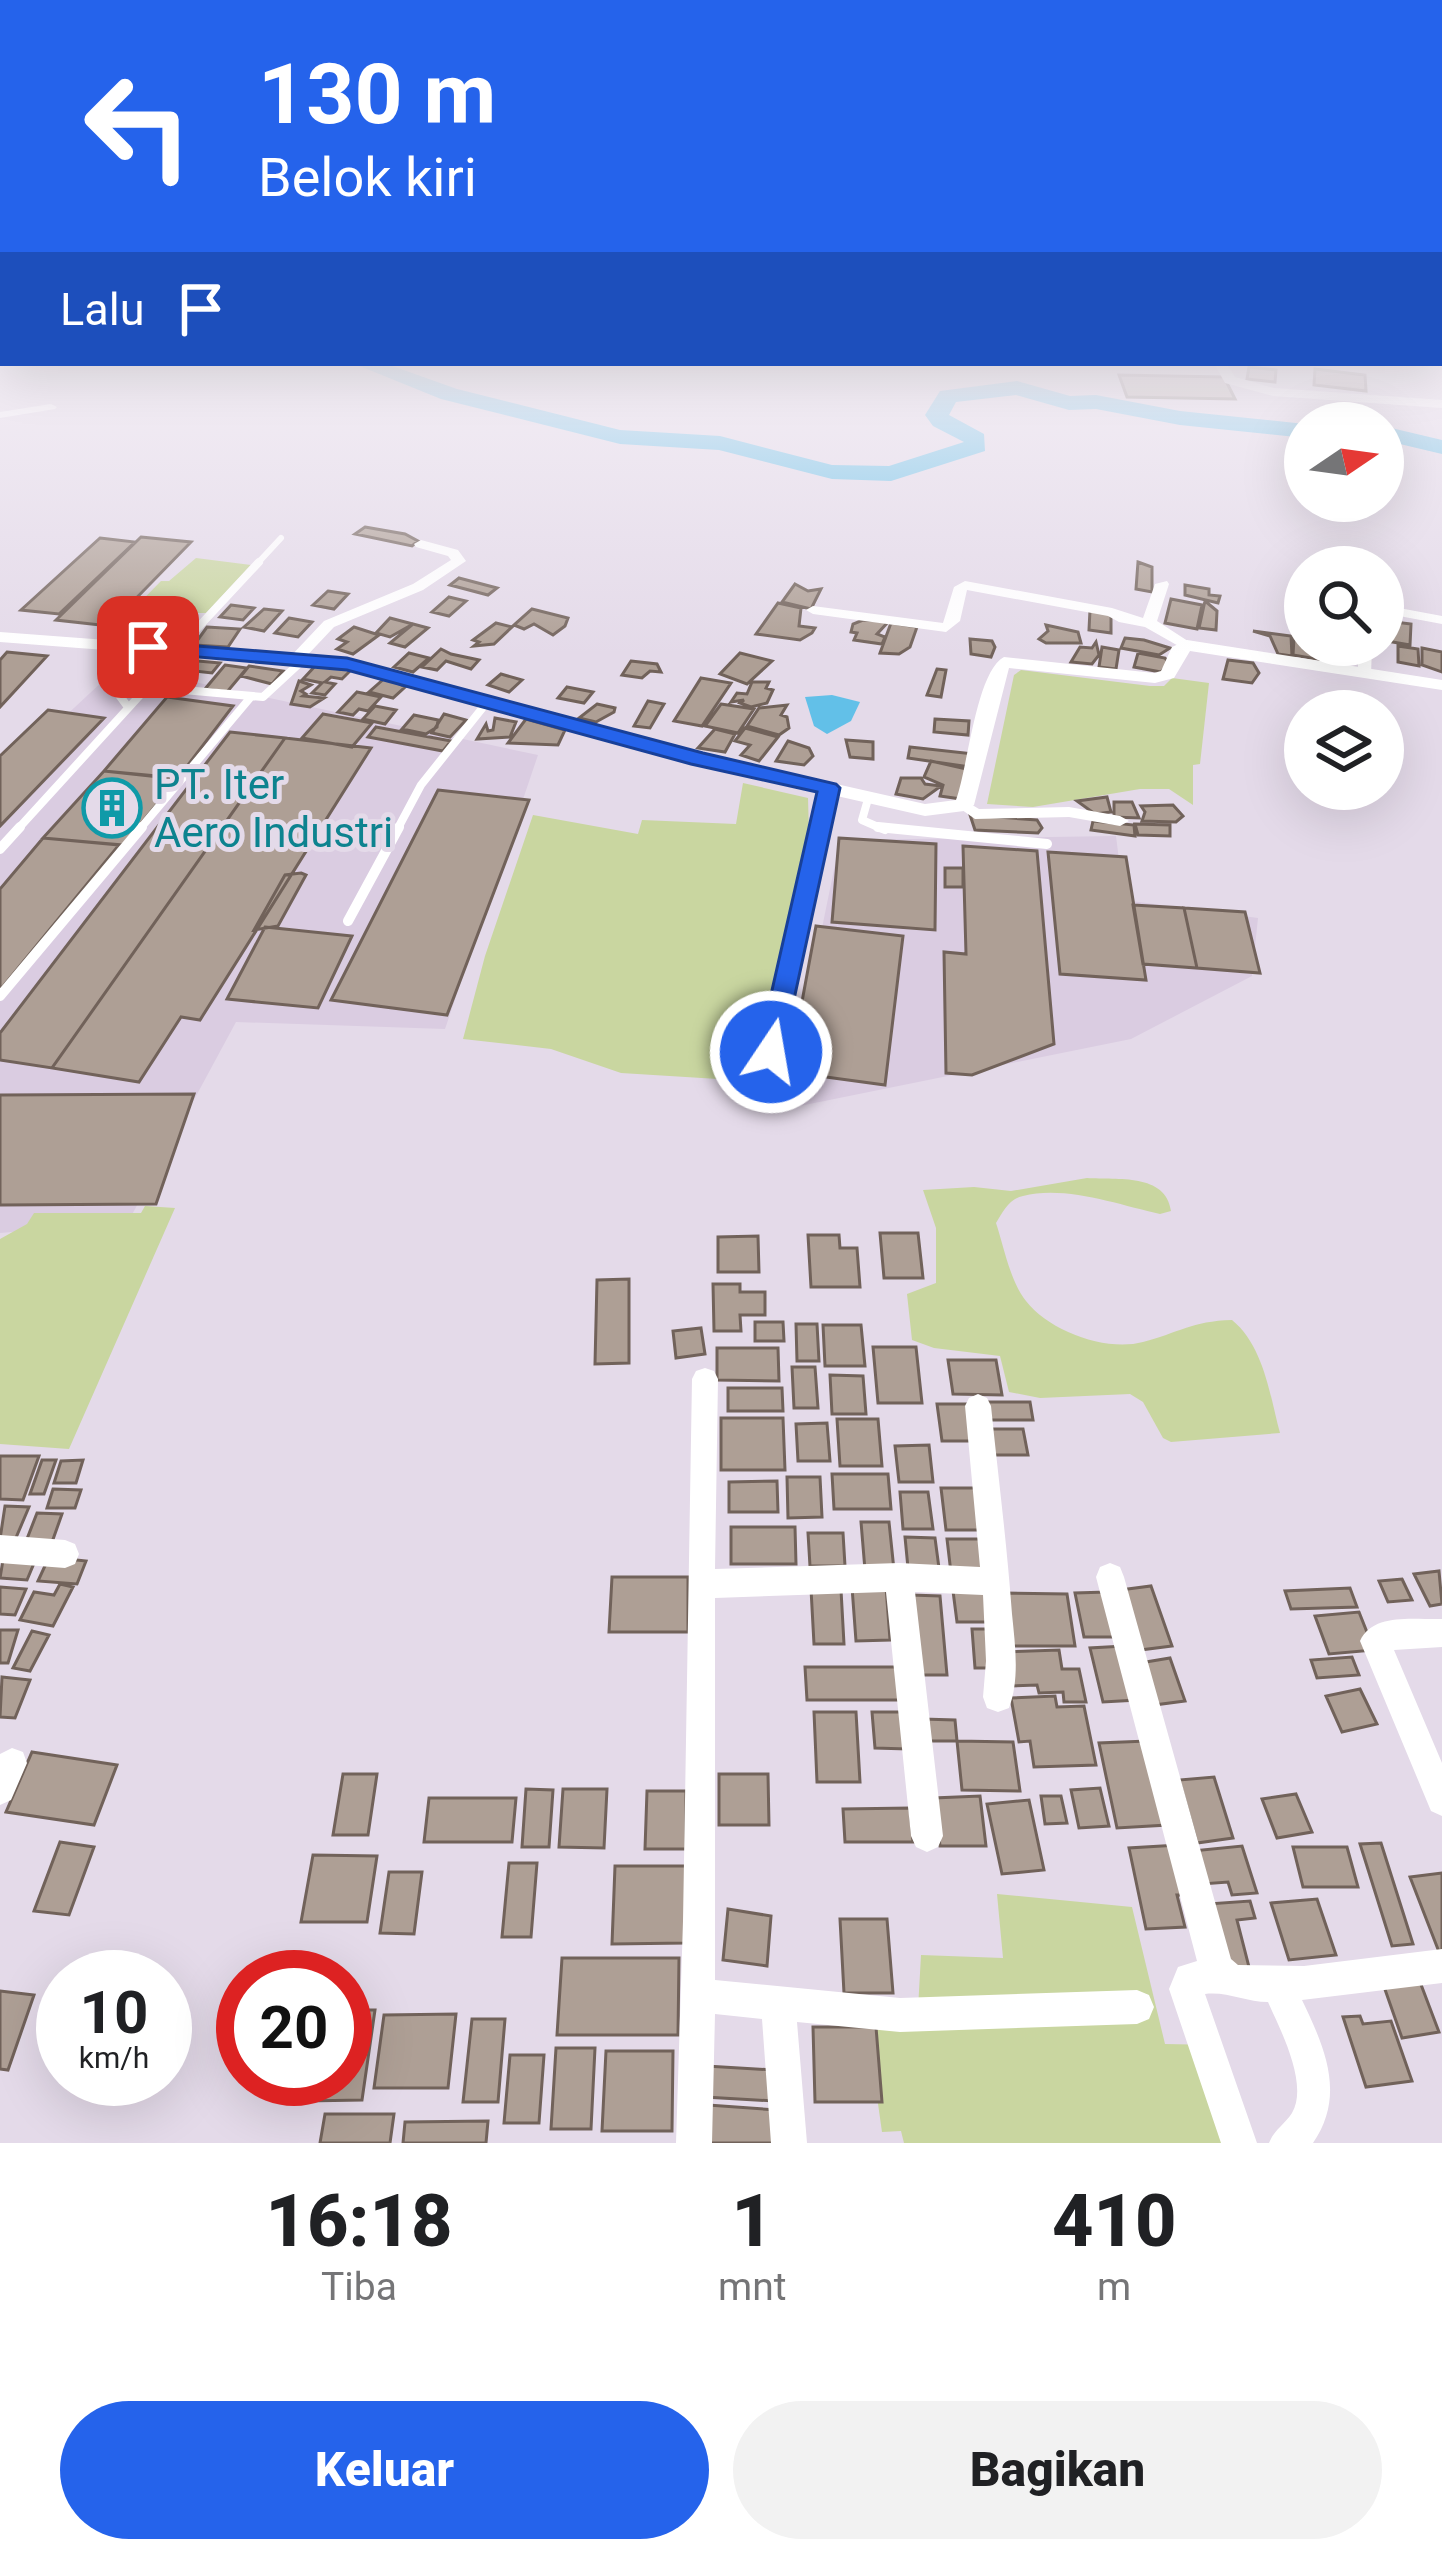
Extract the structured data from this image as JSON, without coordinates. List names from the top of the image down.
{
  "places": {
    "building": ["PT. Iter Aero Industri"]
  },
  "north": "right",
  "page": {
    "turn": ["130 m", "Belok kiri"],
    "then": "Lalu",
    "speed": "10 km/h",
    "limit": "20",
    "eta": [
      "16:18",
      "Tiba",
      "1",
      "mnt",
      "410",
      "m"
    ],
    "buttons": ["Keluar", "Bagikan"]
  }
}
